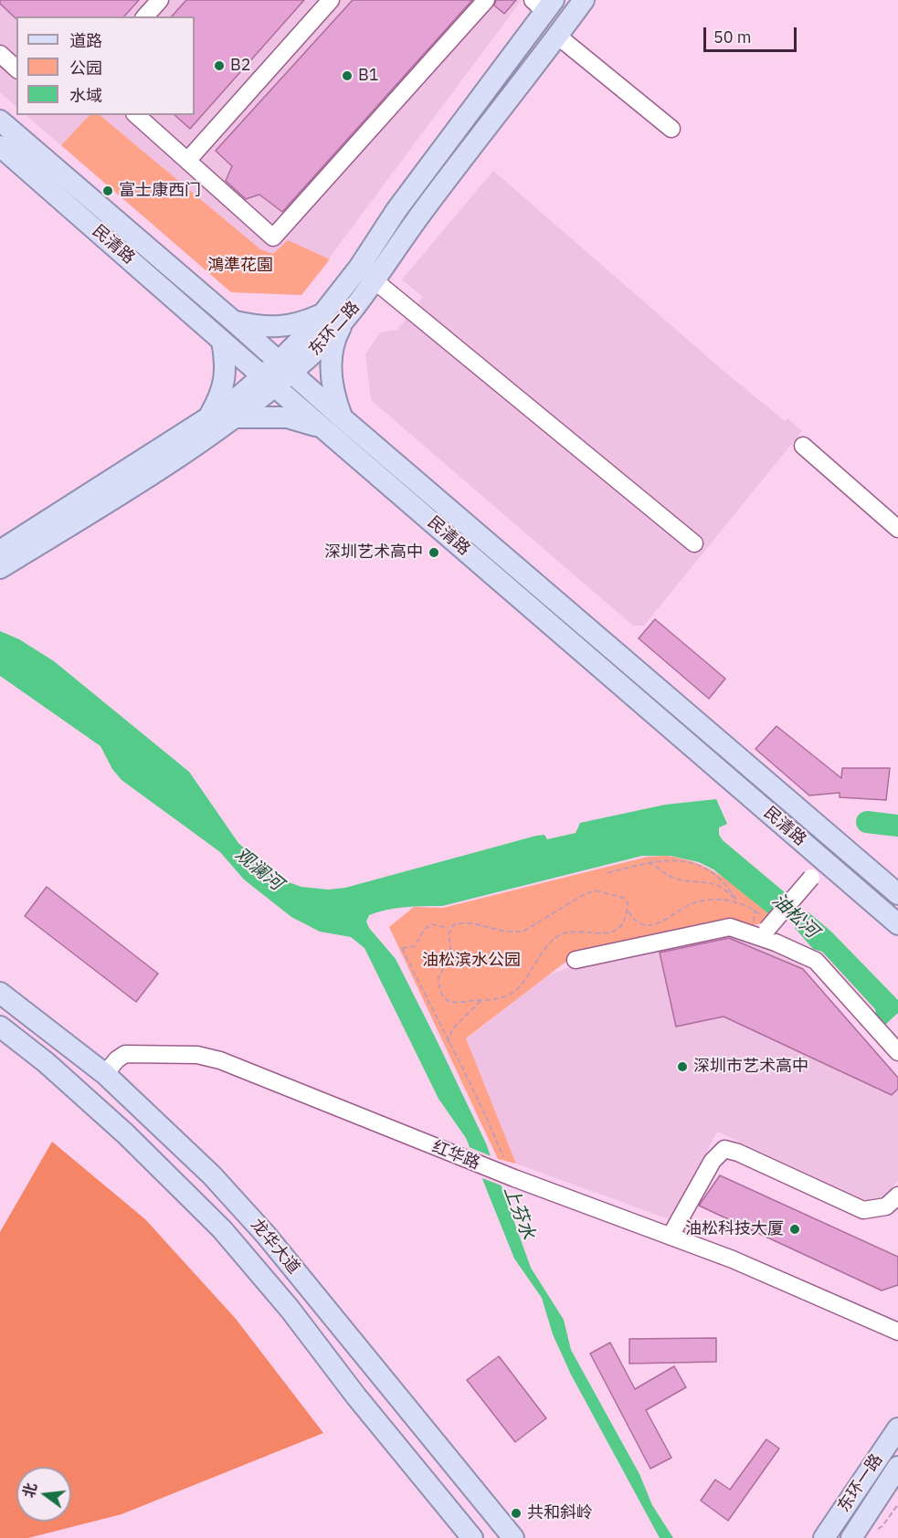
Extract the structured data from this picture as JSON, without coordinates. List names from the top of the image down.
{
  "streets": {
    "main road": [
      "民清路",
      "东环二路",
      "龙华大道",
      "东环一路"
    ],
    "street": ["红华路"]
  },
  "crossings": [
    ["民清路", "东环二路"],
    ["红华路", "龙华大道"]
  ],
  "water": ["观澜河", "油松河", "上芬水"],
  "parks": ["鴻準花園", "油松滨水公园"],
  "places": [
    "B2",
    "B1",
    "富士康西门",
    "深圳艺术高中",
    "深圳市艺术高中",
    "油松科技大厦",
    "共和斜岭"
  ],
  "legend": ["道路", "公园", "水域"],
  "scale_bar": "50 m",
  "north": "left"
}
